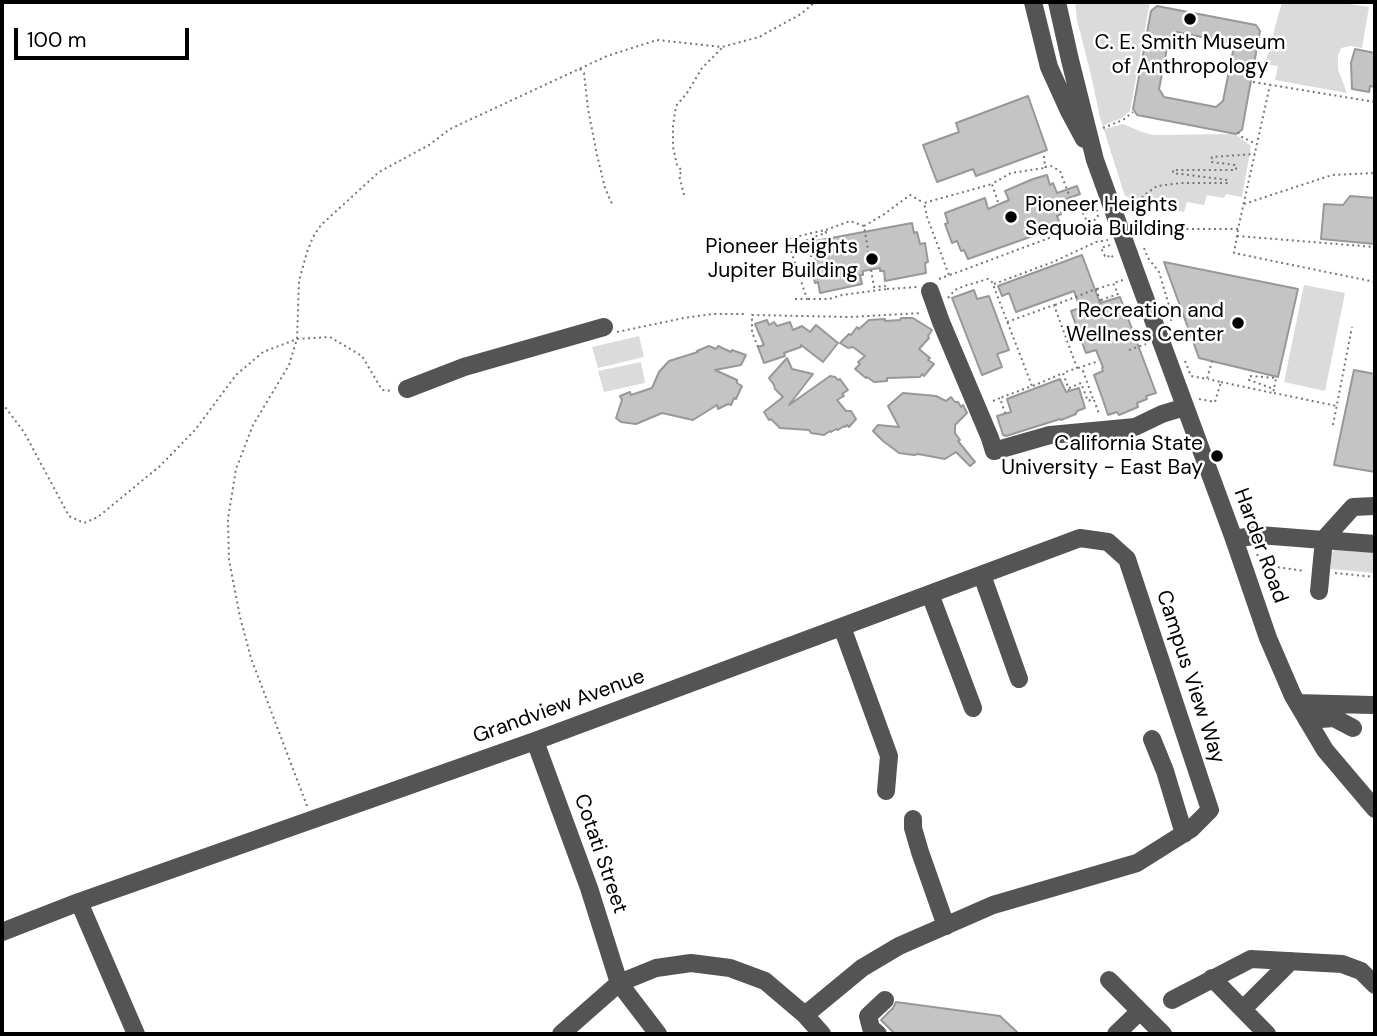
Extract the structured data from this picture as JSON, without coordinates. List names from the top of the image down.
{
  "streets": {
    "street": [
      "Harder Road",
      "Campus View Way",
      "Grandview Avenue",
      "Cotati Street"
    ]
  },
  "crossings": [
    ["Campus View Way", "Grandview Avenue"],
    ["Grandview Avenue", "Cotati Street"]
  ],
  "places": [
    "C. E. Smith Museum of Anthropology",
    "Pioneer Heights Sequoia Building",
    "Pioneer Heights Jupiter Building",
    "Recreation and Wellness Center",
    "California State University - East Bay"
  ],
  "scale_bar": "100 m"
}
